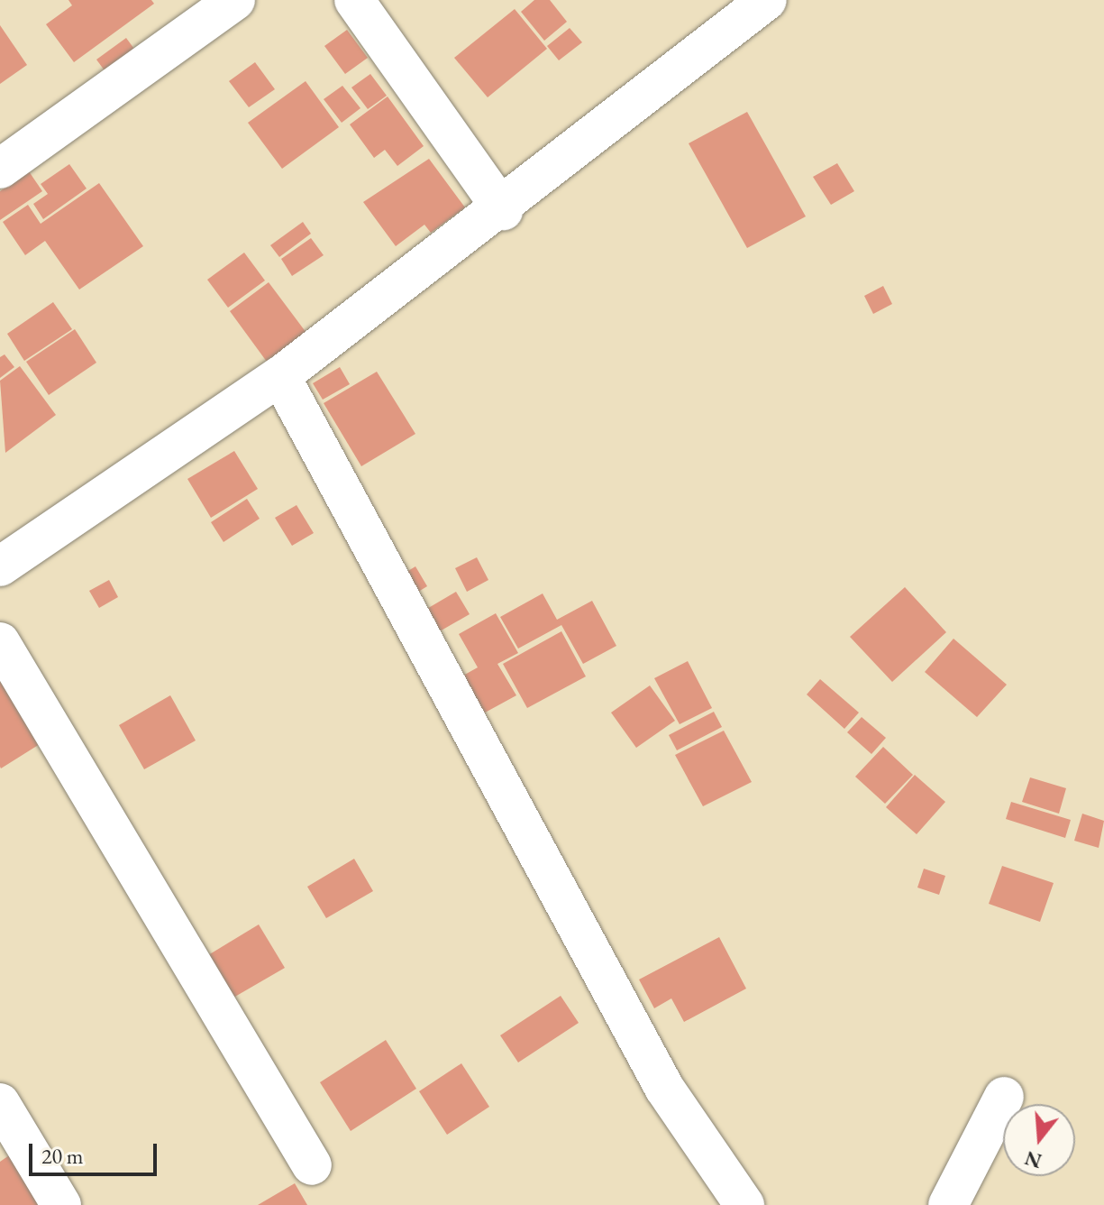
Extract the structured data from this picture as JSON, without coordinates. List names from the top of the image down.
{
  "scale_bar": "20 m",
  "north": "bottom"
}
